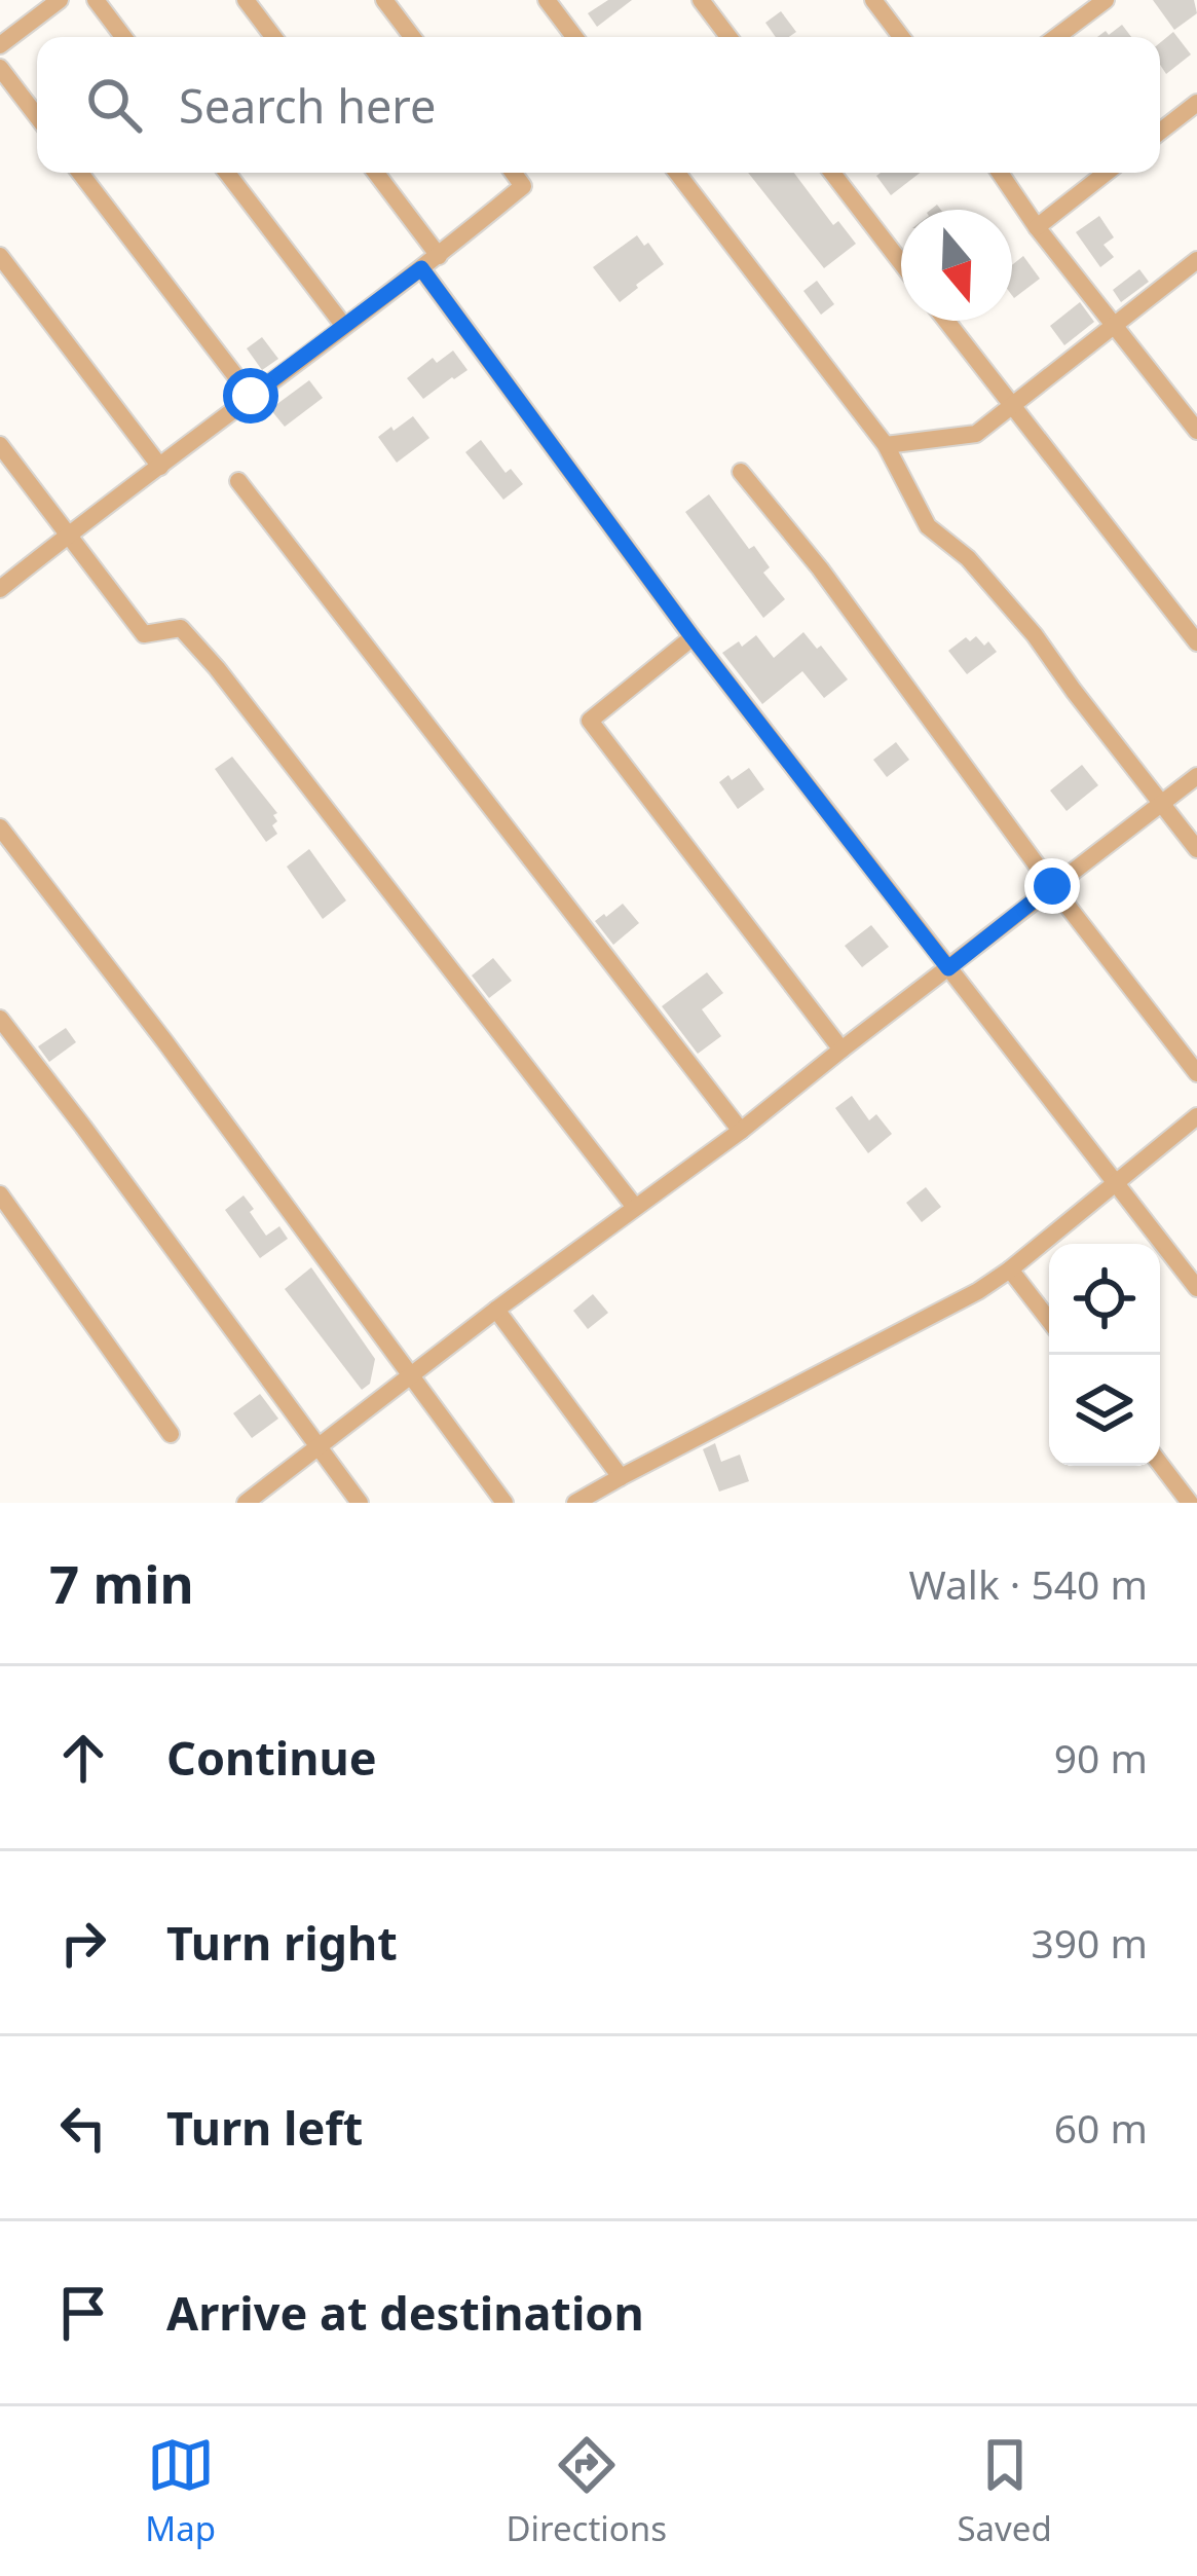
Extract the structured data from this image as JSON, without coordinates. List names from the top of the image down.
{
  "north": "bottom",
  "page": {
    "search": "Search here",
    "heading": ["7 min", "Walk · 540 m"],
    "list": [
      ["Continue", "90 m"],
      ["Turn right", "390 m"],
      ["Turn left", "60 m"],
      "Arrive at destination"
    ],
    "nav": ["Map", "Directions", "Saved"]
  }
}
